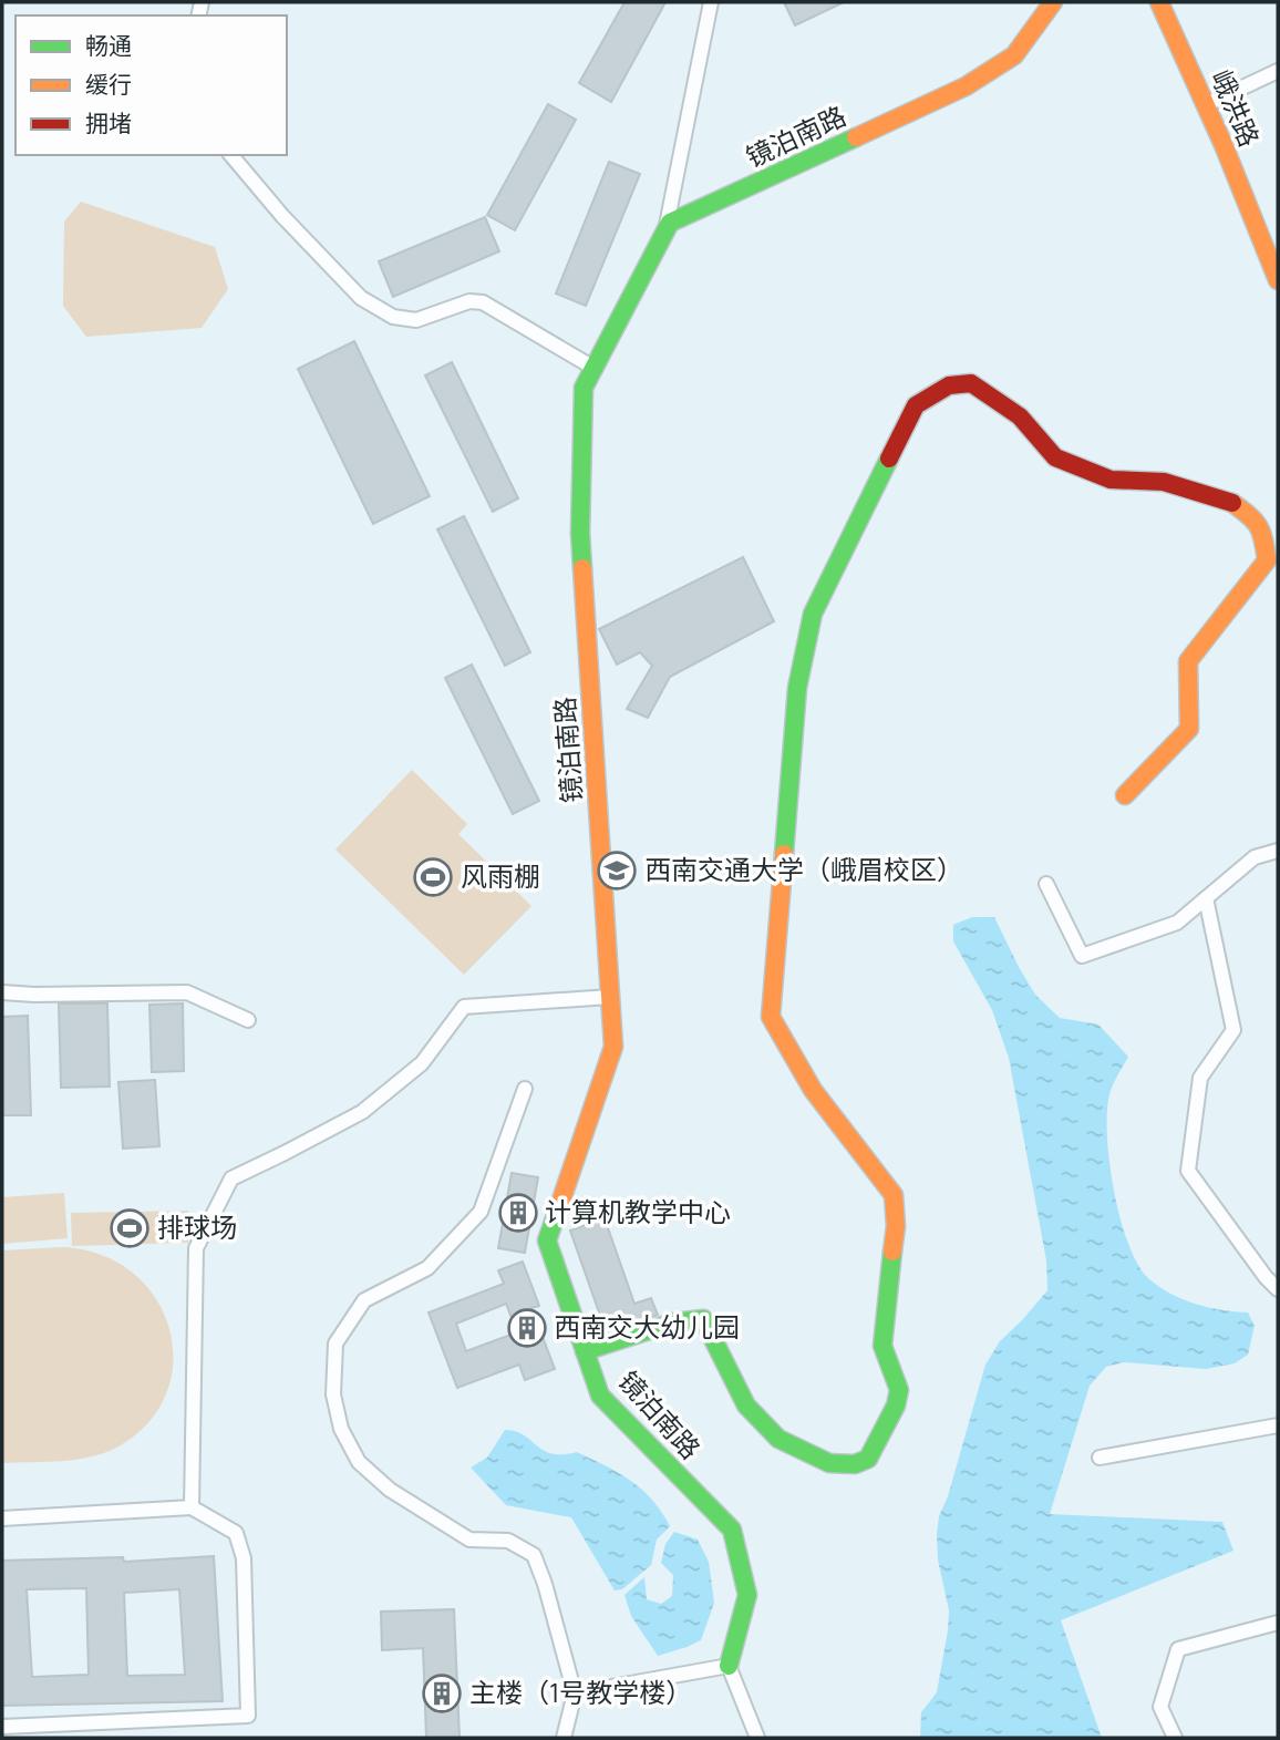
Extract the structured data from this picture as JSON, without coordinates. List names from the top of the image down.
{
  "streets": {
    "street": ["峨洪路", "镜泊南路"]
  },
  "places": {
    "school or university": ["西南交通大学（峨眉校区）"],
    "sports": ["风雨棚", "排球场"],
    "building": ["计算机教学中心", "西南交大幼儿园", "主楼（1号教学楼）"]
  },
  "legend": ["畅通", "缓行", "拥堵"]
}
